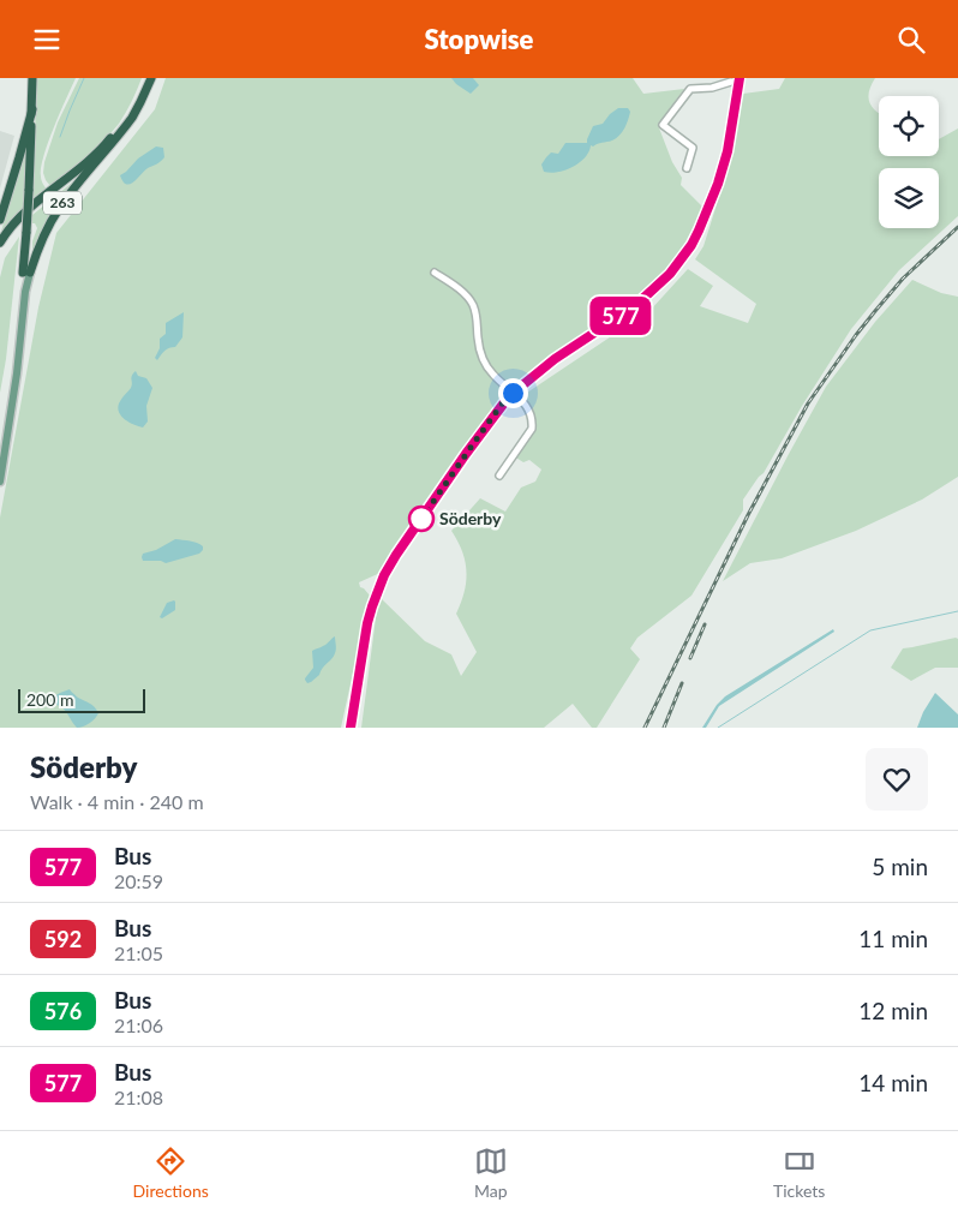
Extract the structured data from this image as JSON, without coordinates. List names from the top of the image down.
{
  "streets": {
    "highway": ["263"]
  },
  "places": ["Söderby"],
  "lines": ["bus line 577"],
  "scale_bar": "200 m",
  "page": {
    "header": "Stopwise",
    "on_map": "577",
    "scale": "200 m",
    "heading": ["Söderby", "Walk · 4 min · 240 m"],
    "list": [
      {
        "mark": "577",
        "name": "Bus",
        "note": "20:59",
        "value": "5 min"
      },
      {
        "mark": "592",
        "name": "Bus",
        "note": "21:05",
        "value": "11 min"
      },
      {
        "mark": "576",
        "name": "Bus",
        "note": "21:06",
        "value": "12 min"
      },
      {
        "mark": "577",
        "name": "Bus",
        "note": "21:08",
        "value": "14 min"
      }
    ],
    "tabs": ["Directions", "Map", "Tickets"]
  }
}
